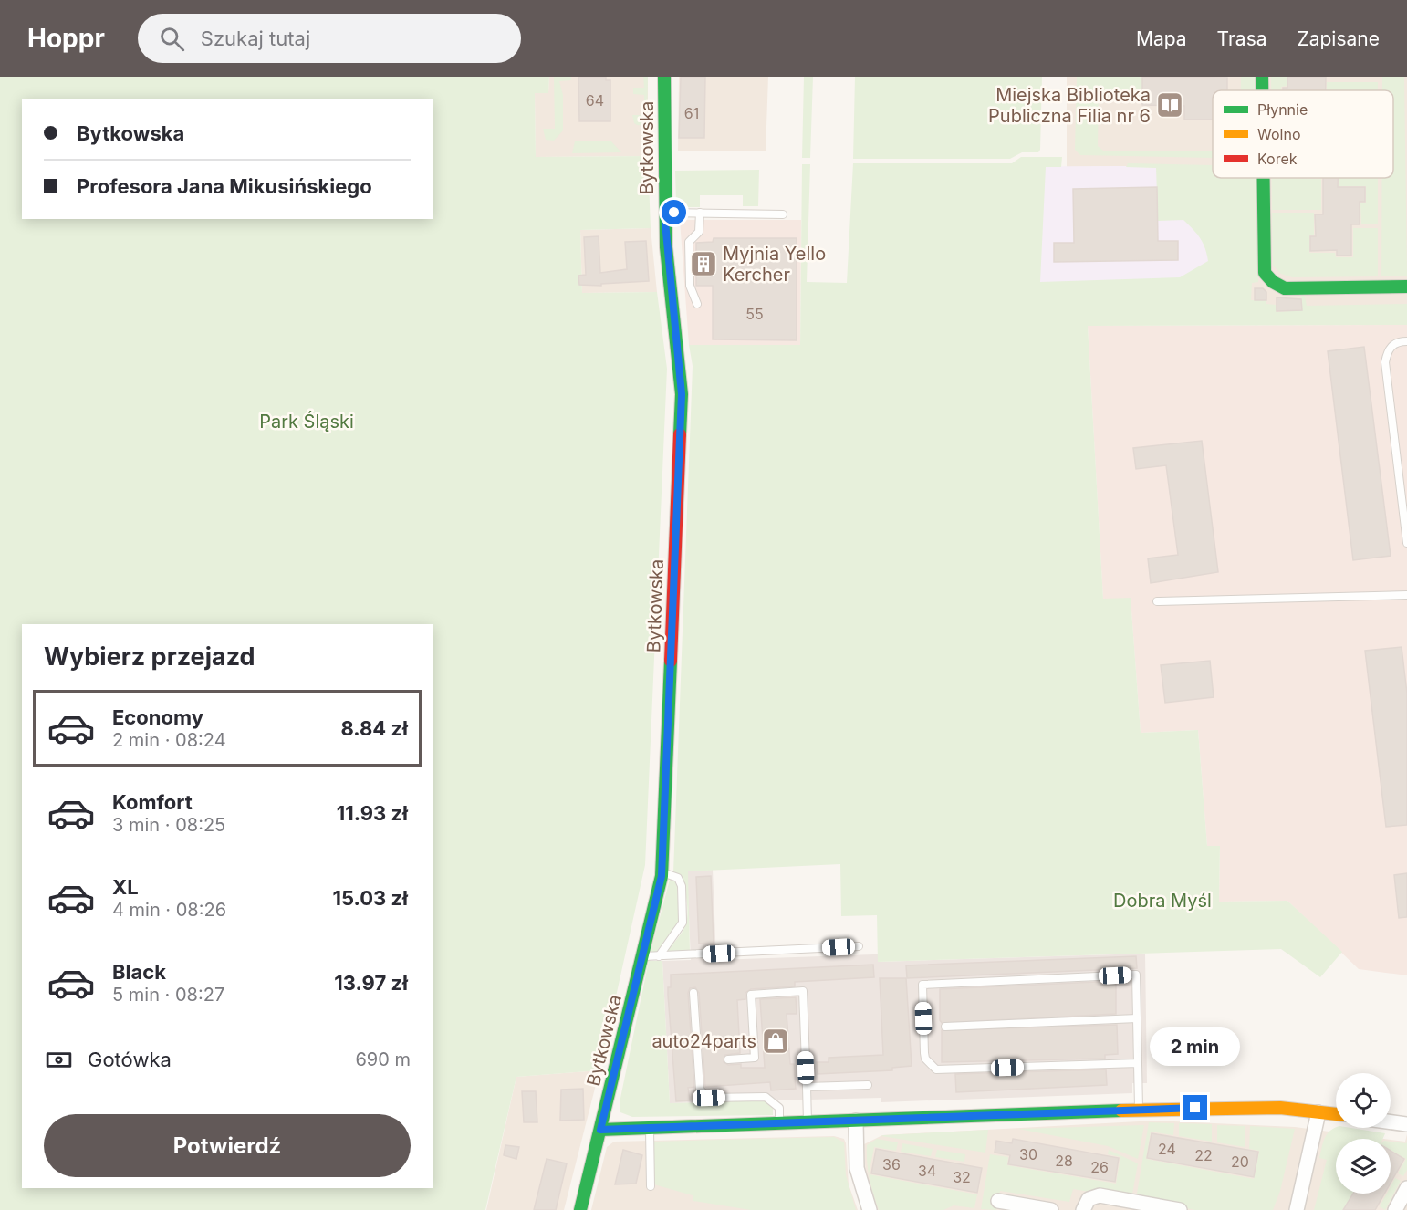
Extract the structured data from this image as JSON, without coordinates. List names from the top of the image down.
{
  "streets": {
    "street": ["Bytkowska"]
  },
  "parks": ["Park Śląski", "Dobra Myśl"],
  "places": {
    "library": ["Miejska Biblioteka Publiczna Filia nr 6"],
    "building": ["Myjnia Yello Kercher"],
    "shop": ["auto24parts"]
  },
  "house_numbers": [
    "64",
    "61",
    "55",
    "24",
    "30",
    "22",
    "28",
    "20",
    "36",
    "26",
    "34",
    "32"
  ],
  "legend": ["Płynnie", "Wolno", "Korek"],
  "page": {
    "header": "Hoppr",
    "search": "Szukaj tutaj",
    "nav": ["Mapa", "Trasa", "Zapisane"],
    "banner": ["Bytkowska", "Profesora Jana Mikusińskiego"],
    "heading": "Wybierz przejazd",
    "list": [
      {
        "name": "Economy",
        "note": "2 min · 08:24",
        "value": "8.84 zł"
      },
      {
        "name": "Komfort",
        "note": "3 min · 08:25",
        "value": "11.93 zł"
      },
      {
        "name": "XL",
        "note": "4 min · 08:26",
        "value": "15.03 zł"
      },
      {
        "name": "Black",
        "note": "5 min · 08:27",
        "value": "13.97 zł"
      }
    ],
    "bubble": "2 min",
    "pay": ["Gotówka", "690 m"],
    "buttons": "Potwierdź"
  }
}
